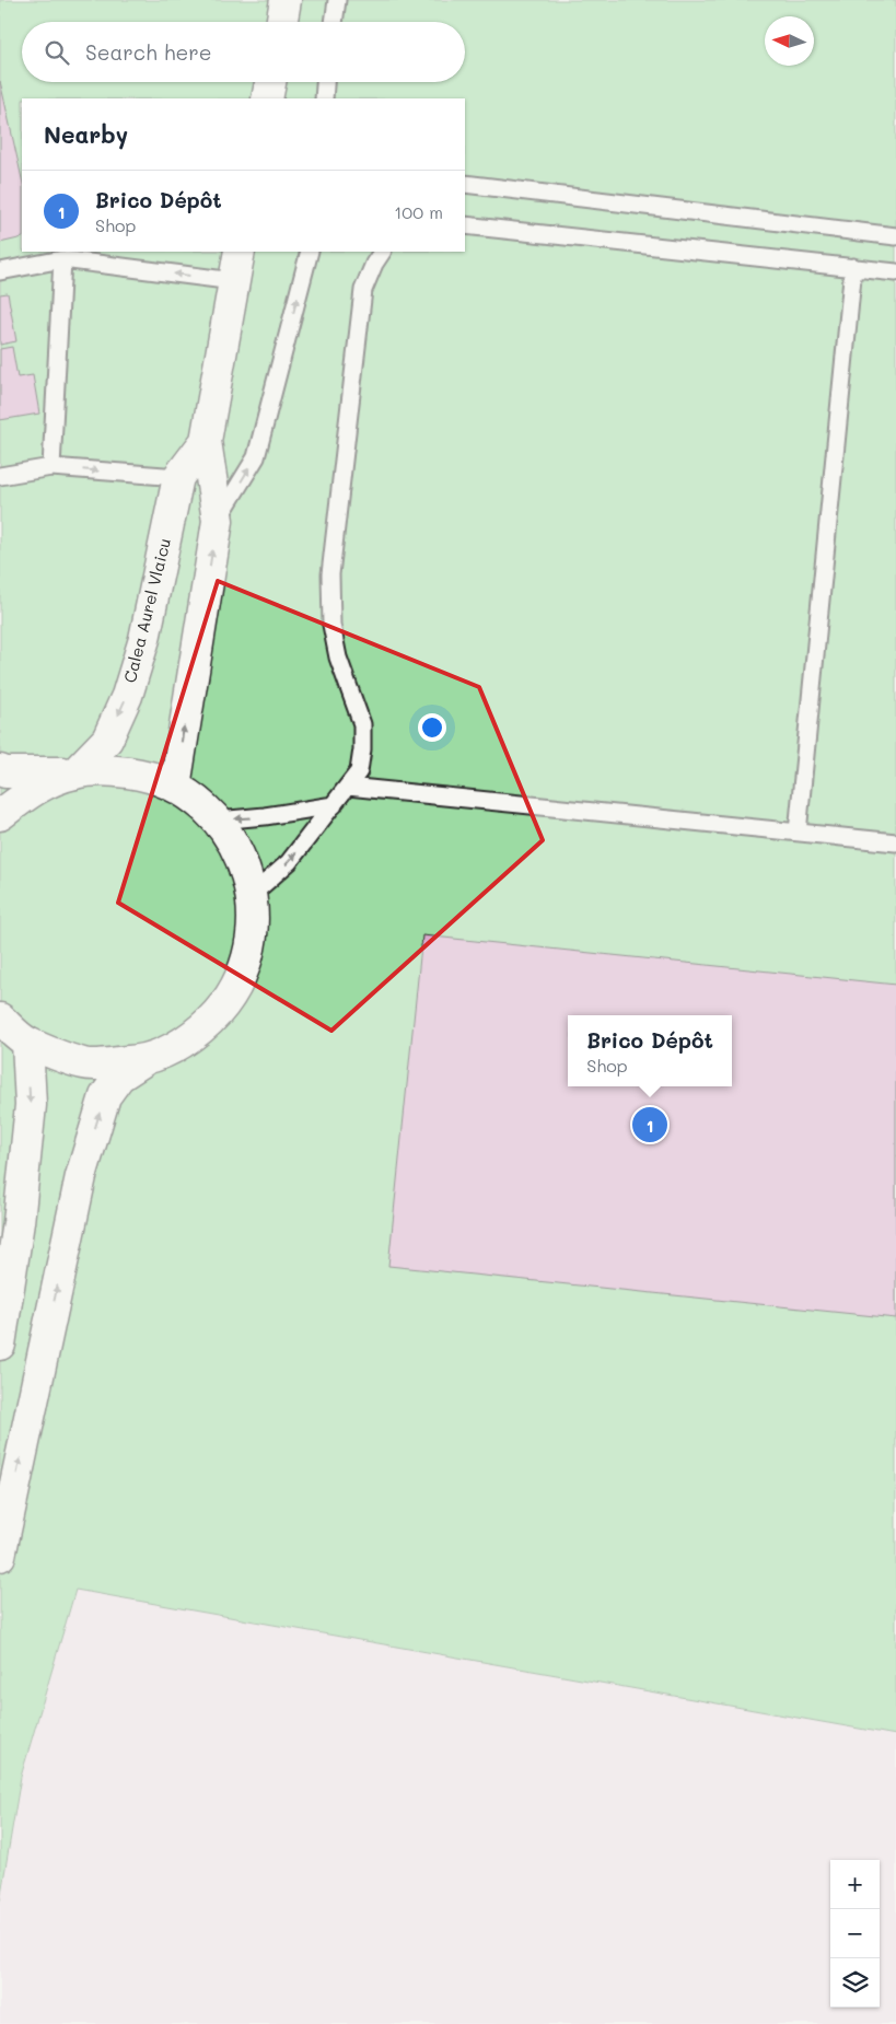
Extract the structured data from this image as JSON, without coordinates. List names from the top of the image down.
{
  "streets": {
    "main road": ["Calea Aurel Vlaicu"]
  },
  "north": "left",
  "page": {
    "search": "Search here",
    "heading": "Nearby",
    "list": [
      {
        "mark": "1",
        "name": "Brico Dépôt",
        "note": "Shop",
        "value": "100 m"
      }
    ],
    "popup": ["Brico Dépôt", "Shop"],
    "pins": "1",
    "map_buttons": ["+", "−"]
  }
}
